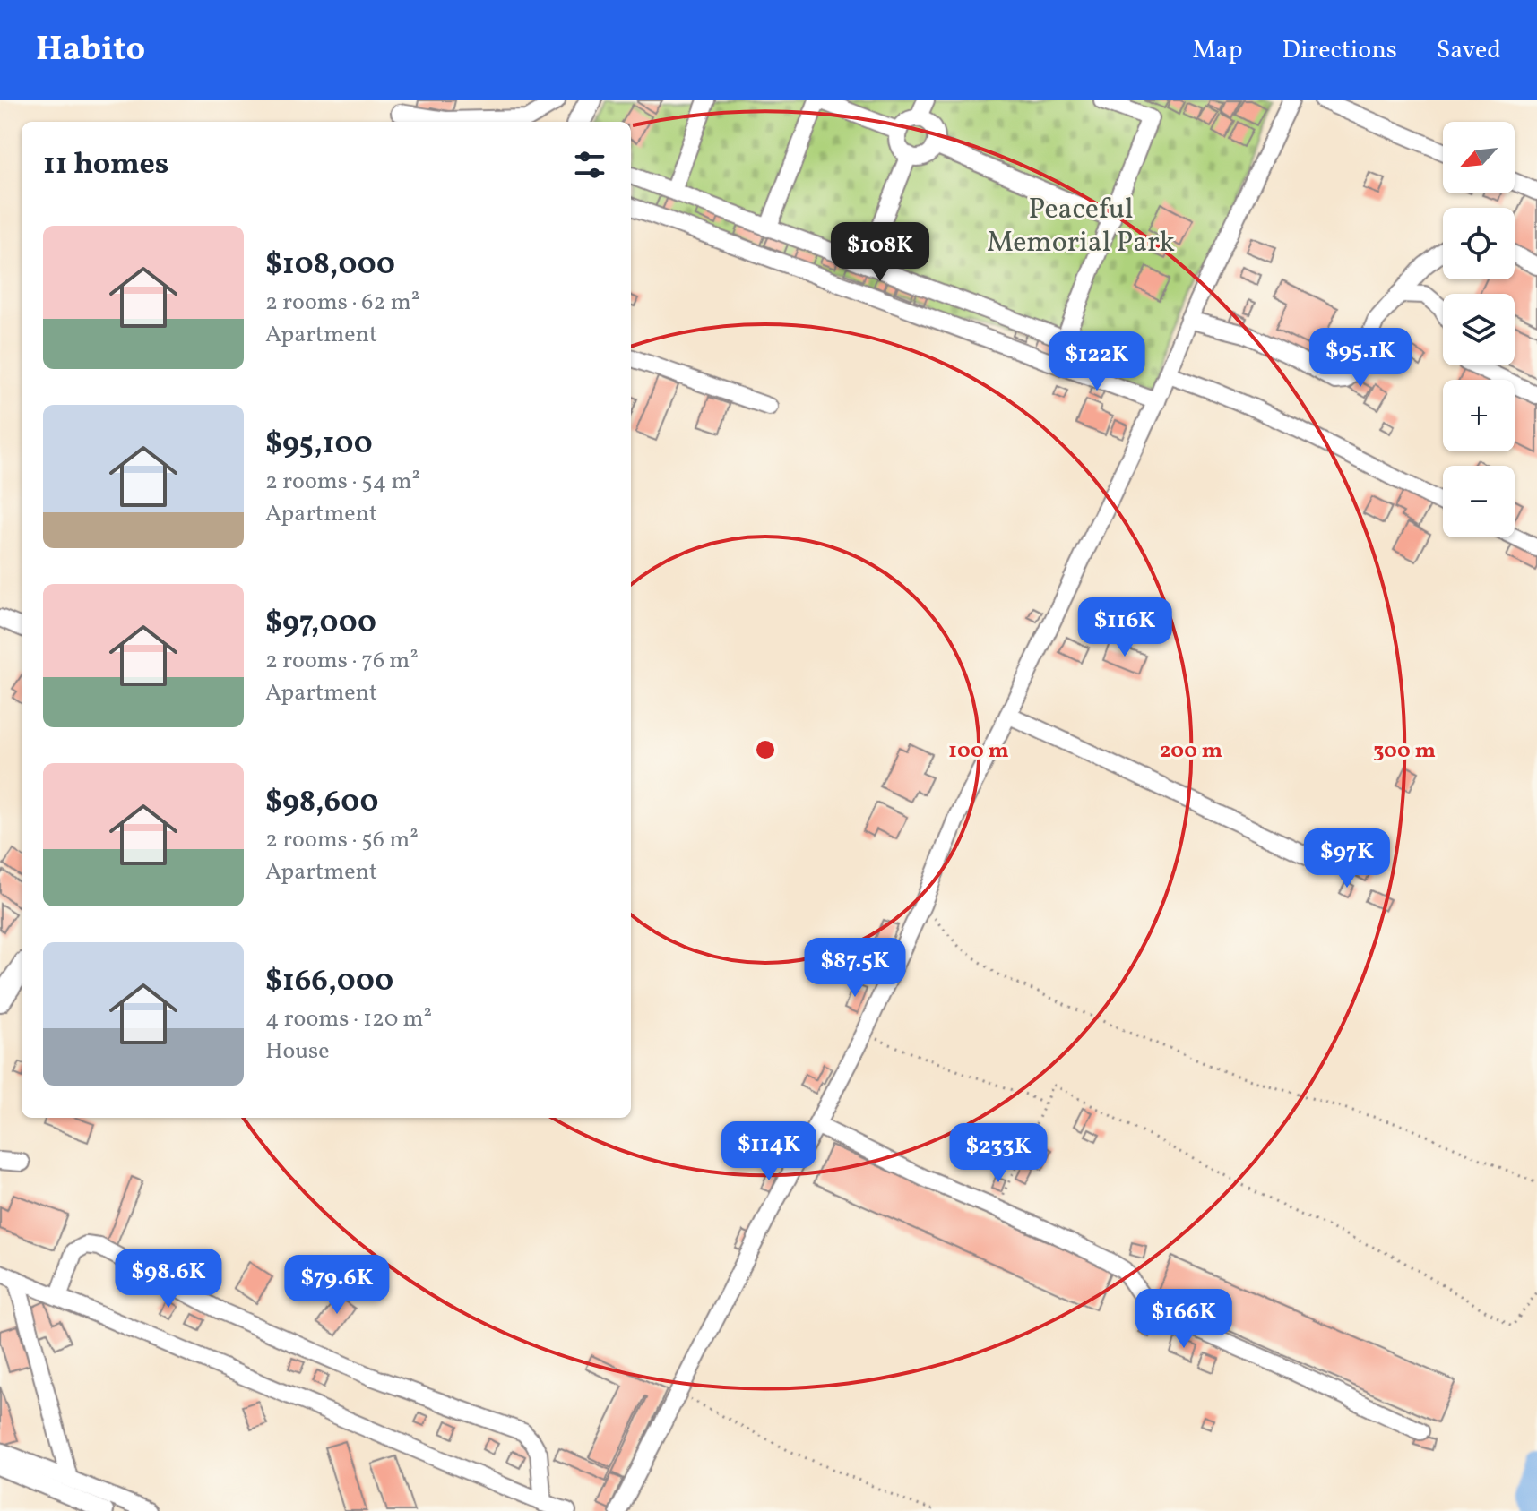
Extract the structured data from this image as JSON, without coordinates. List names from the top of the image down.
{
  "parks": ["Peaceful Memorial Park"],
  "north": "bottom left",
  "page": {
    "header": "Habito",
    "nav": ["Map", "Directions", "Saved"],
    "map_buttons": ["+", "−"],
    "heading": "11 homes",
    "list": [
      {
        "name": "$108,000",
        "note": "2 rooms · 62 m² · Apartment"
      },
      {
        "name": "$95,100",
        "note": "2 rooms · 54 m² · Apartment"
      },
      {
        "name": "$97,000",
        "note": "2 rooms · 76 m² · Apartment"
      },
      {
        "name": "$98,600",
        "note": "2 rooms · 56 m² · Apartment"
      },
      {
        "name": "$166,000",
        "note": "4 rooms · 120 m² · House"
      }
    ],
    "price": [
      "$108K",
      "$95.1K",
      "$122K",
      "$116K",
      "$97K",
      "$87.5K",
      "$114K",
      "$233K",
      "$98.6K",
      "$79.6K",
      "$166K"
    ]
  },
  "rings": ["100 m", "200 m", "300 m"]
}
